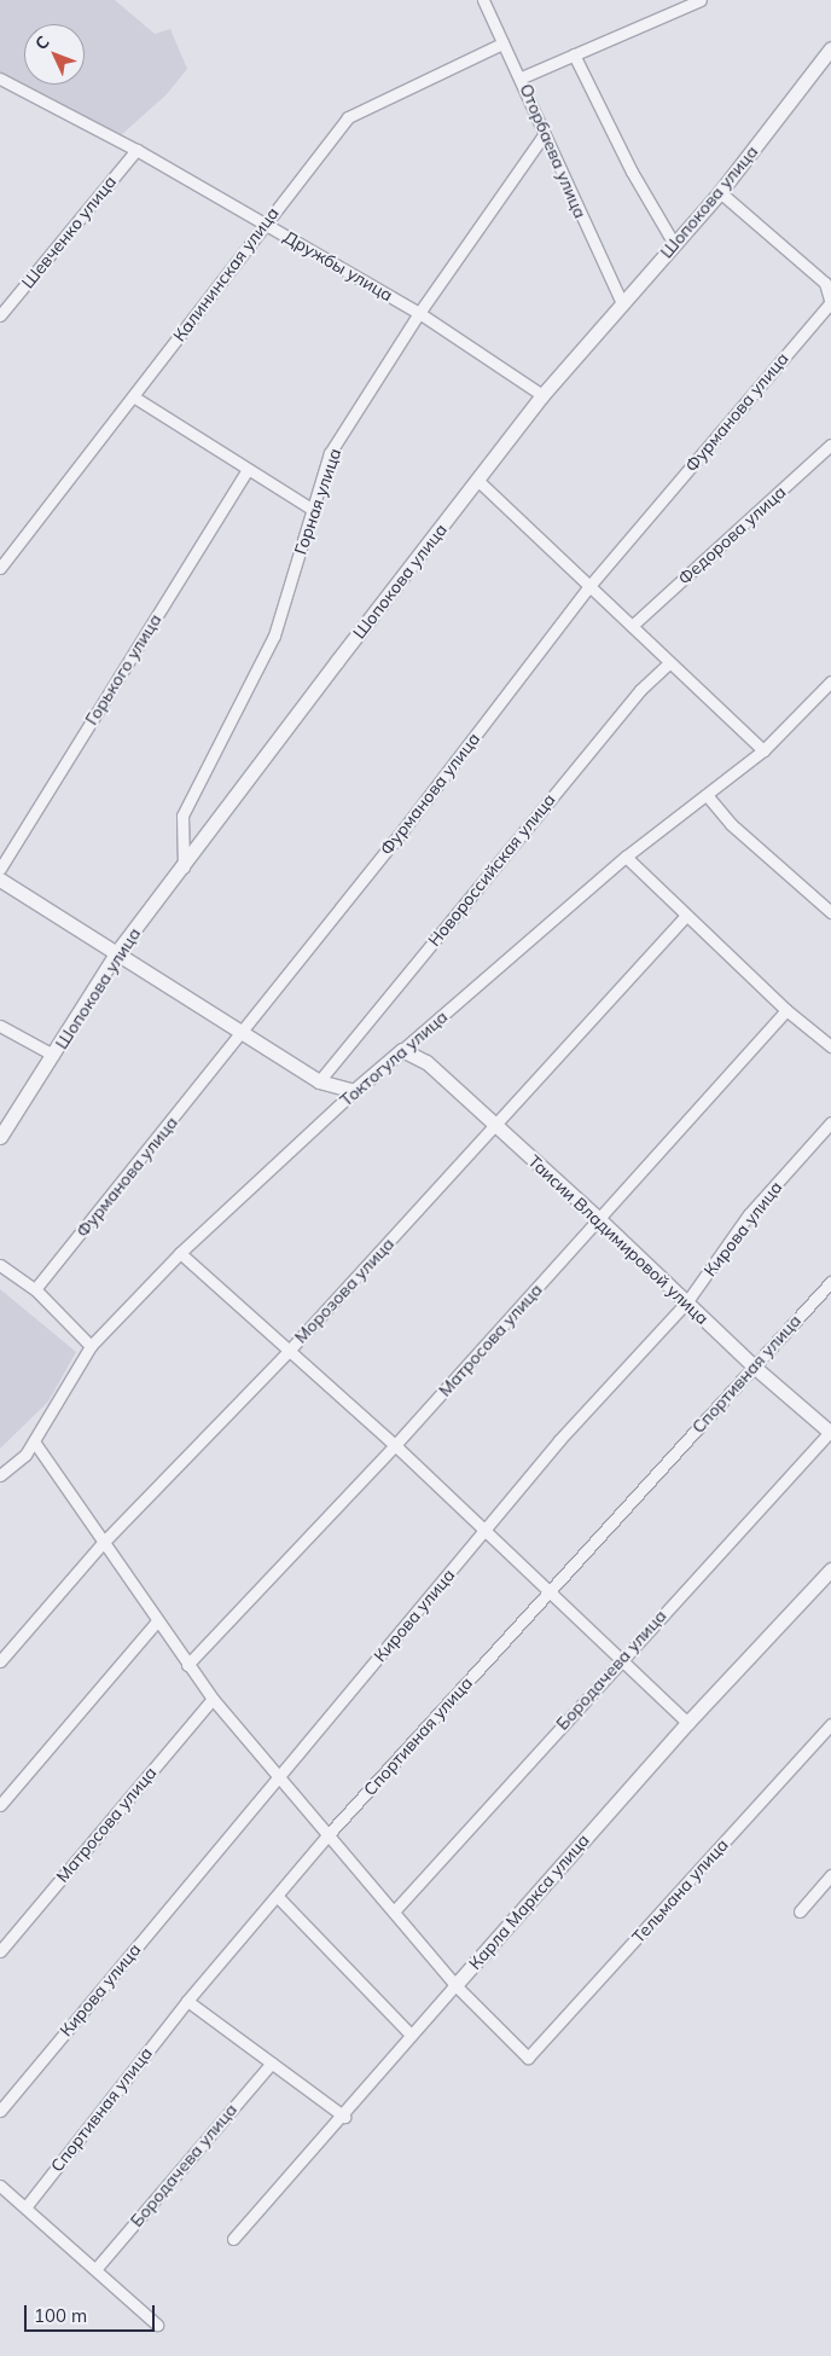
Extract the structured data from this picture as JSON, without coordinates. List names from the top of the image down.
{
  "streets": {
    "street": [
      "Оторбаева улица",
      "Шопокова улица",
      "Шевченко улица",
      "Дружбы улица",
      "Калининская улица",
      "Фурманова улица",
      "Горная улица",
      "Федорова улица",
      "Горького улица",
      "Новороссийская улица",
      "Токтогула улица",
      "Кирова улица",
      "Таисии Владимировой улица",
      "Морозова улица",
      "Матросова улица",
      "Спортивная улица",
      "Бородачева улица",
      "Тельмана улица",
      "Карла Маркса улица"
    ]
  },
  "crossings": [
    ["Оторбаева улица", "Шопокова улица"],
    ["Оторбаева улица", "Калининская улица"],
    ["Оторбаева улица", "Горная улица"],
    ["Шопокова улица", "Дружбы улица"],
    ["Шопокова улица", "Горная улица"],
    ["Шевченко улица", "Дружбы улица"],
    ["Дружбы улица", "Калининская улица"],
    ["Дружбы улица", "Горная улица"],
    ["Токтогула улица", "Таисии Владимировой улица"],
    ["Кирова улица", "Таисии Владимировой улица"],
    ["Таисии Владимировой улица", "Морозова улица"],
    ["Таисии Владимировой улица", "Матросова улица"],
    ["Таисии Владимировой улица", "Спортивная улица"],
    ["Таисии Владимировой улица", "Бородачева улица"],
    ["Тельмана улица", "Карла Маркса улица"]
  ],
  "scale_bar": "100 m",
  "north": "top left"
}
